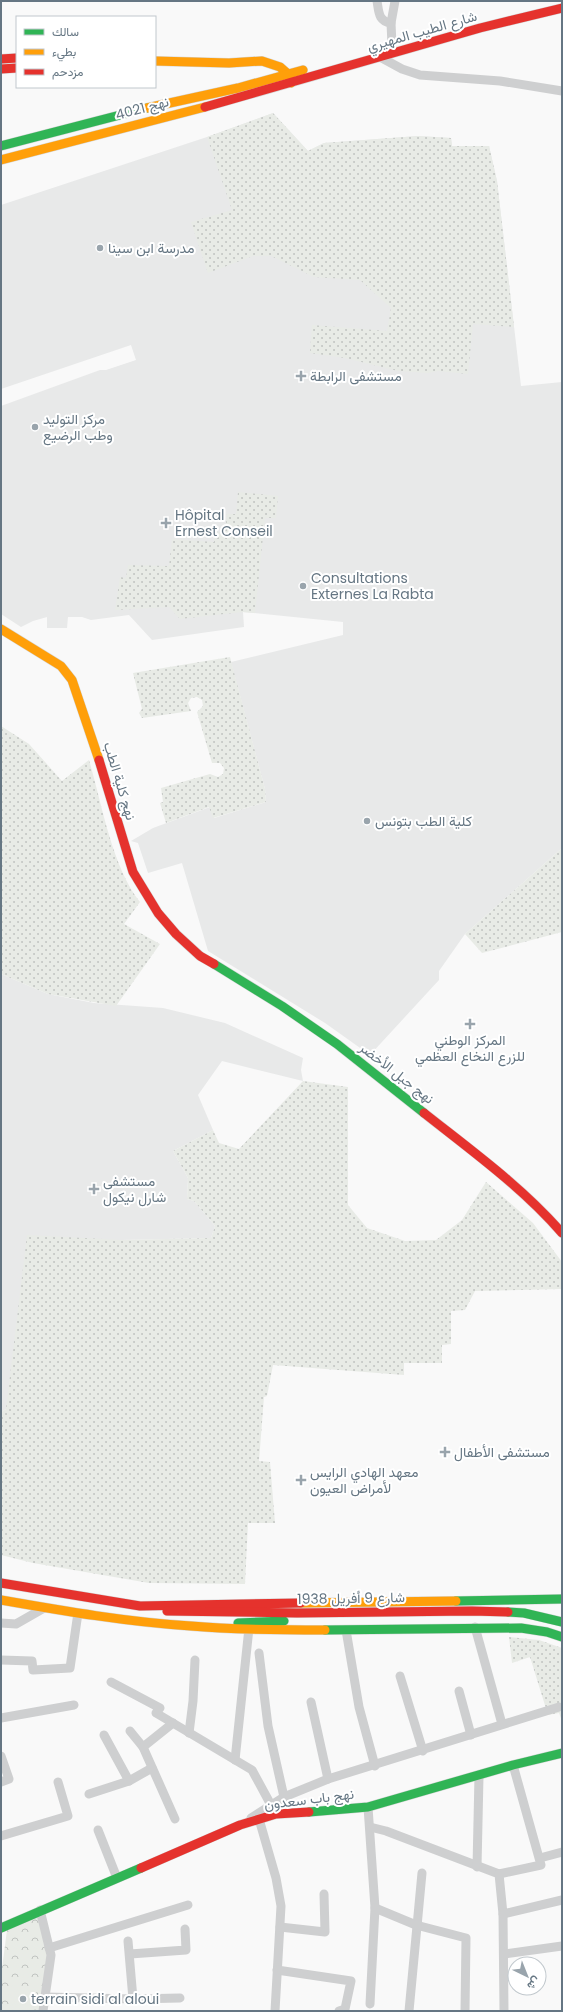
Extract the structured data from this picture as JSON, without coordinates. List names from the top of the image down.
{
  "streets": {
    "main road": [
      "شارع الطيب المهيري",
      "نهج 4021",
      "نهج كلية الطب",
      "نهج جبل الأخضر",
      "شارع 9 أفريل 1938",
      "نهج باب سعدون"
    ]
  },
  "crossings": [
    ["شارع الطيب المهيري", "نهج 4021"],
    ["نهج كلية الطب", "نهج جبل الأخضر"]
  ],
  "places": {
    "other": [
      "مدرسة ابن سينا",
      "مركز التوليد وطب الرضيع",
      "Consultations Externes La Rabta",
      "كلية الطب بتونس",
      "terrain sidi al aloui"
    ],
    "health": [
      "مستشفى الرابطة",
      "Hôpital Ernest Conseil",
      "المركز الوطني للزرع النخاع العظمي",
      "مستشفى شارل نيكول",
      "مستشفى الأطفال",
      "معهد الهادي الرايس لأمراض العيون"
    ]
  },
  "legend": ["سالك", "بطيء", "مزدحم"],
  "north": "bottom right"
}
